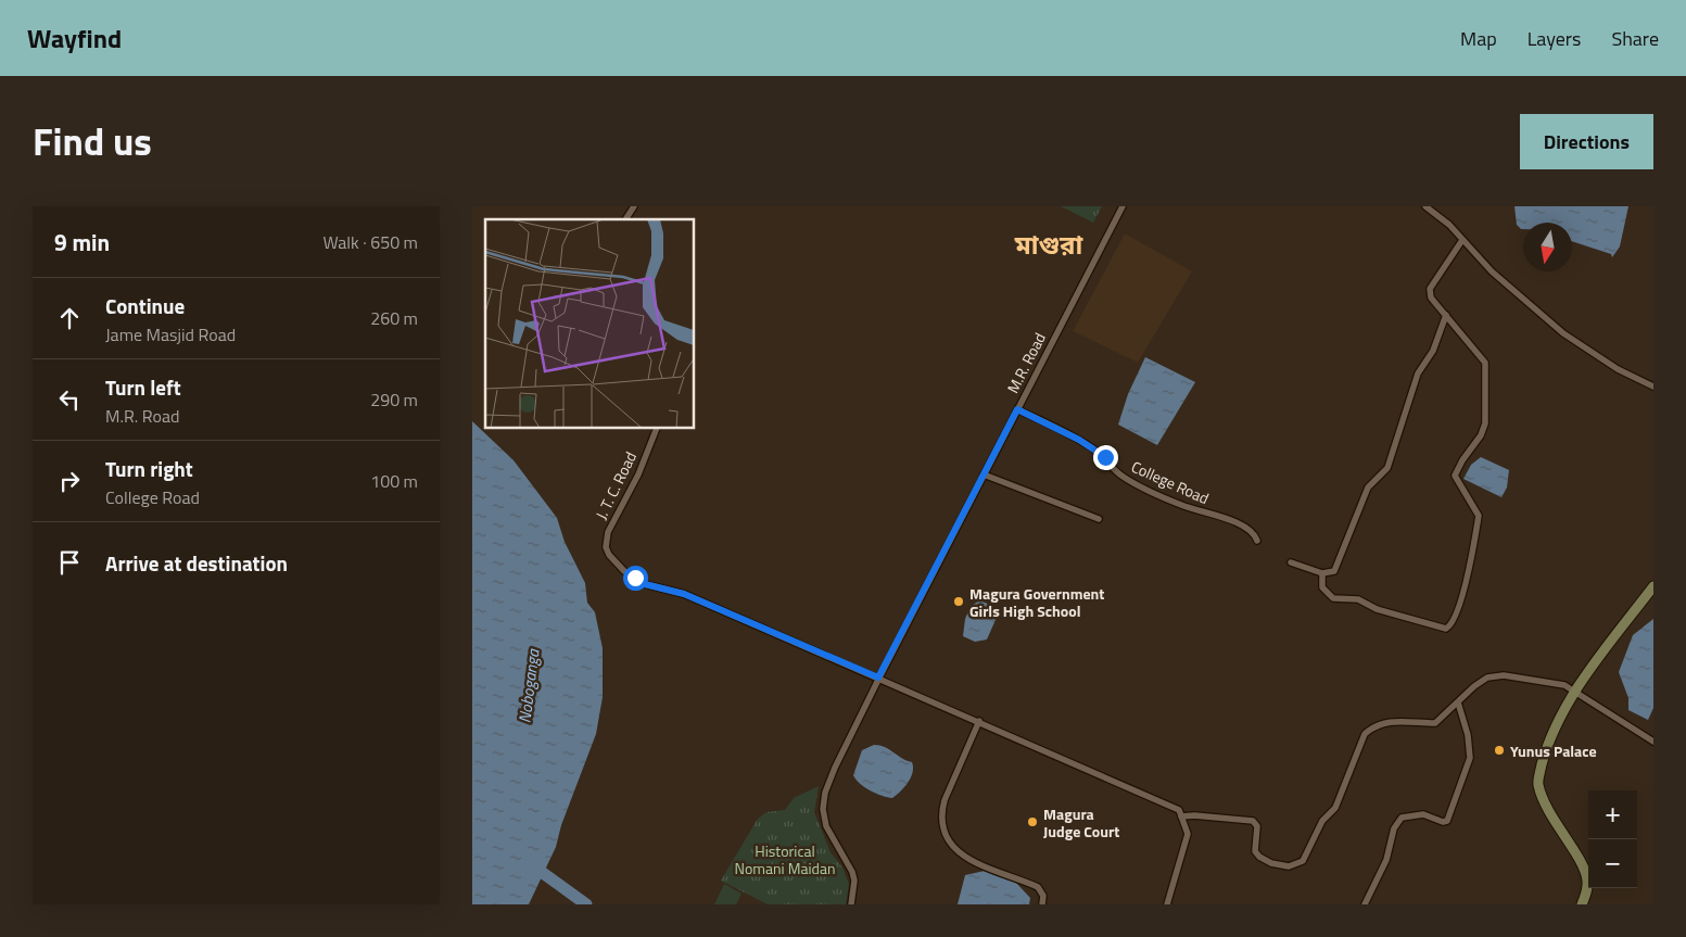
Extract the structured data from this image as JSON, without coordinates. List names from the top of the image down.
{
  "streets": {
    "street": ["M.R. Road", "College Road", "J. T. C. Road"]
  },
  "crossings": [
    ["M.R. Road", "College Road"],
    ["M.R. Road", "J. T. C. Road"]
  ],
  "districts": ["মাগুরা"],
  "water": ["Noboganga"],
  "parks": ["Historical Nomani Maidan"],
  "places": ["Magura Government Girls High School", "Yunus Palace", "Magura Judge Court"],
  "north": "bottom",
  "page": {
    "header": "Wayfind",
    "nav": ["Map", "Layers", "Share"],
    "title": "Find us",
    "buttons": "Directions",
    "heading": ["9 min", "Walk · 650 m"],
    "list": [
      ["Continue", "Jame Masjid Road", "260 m"],
      ["Turn left", "M.R. Road", "290 m"],
      ["Turn right", "College Road", "100 m"],
      "Arrive at destination"
    ],
    "map_buttons": ["+", "−"]
  }
}
